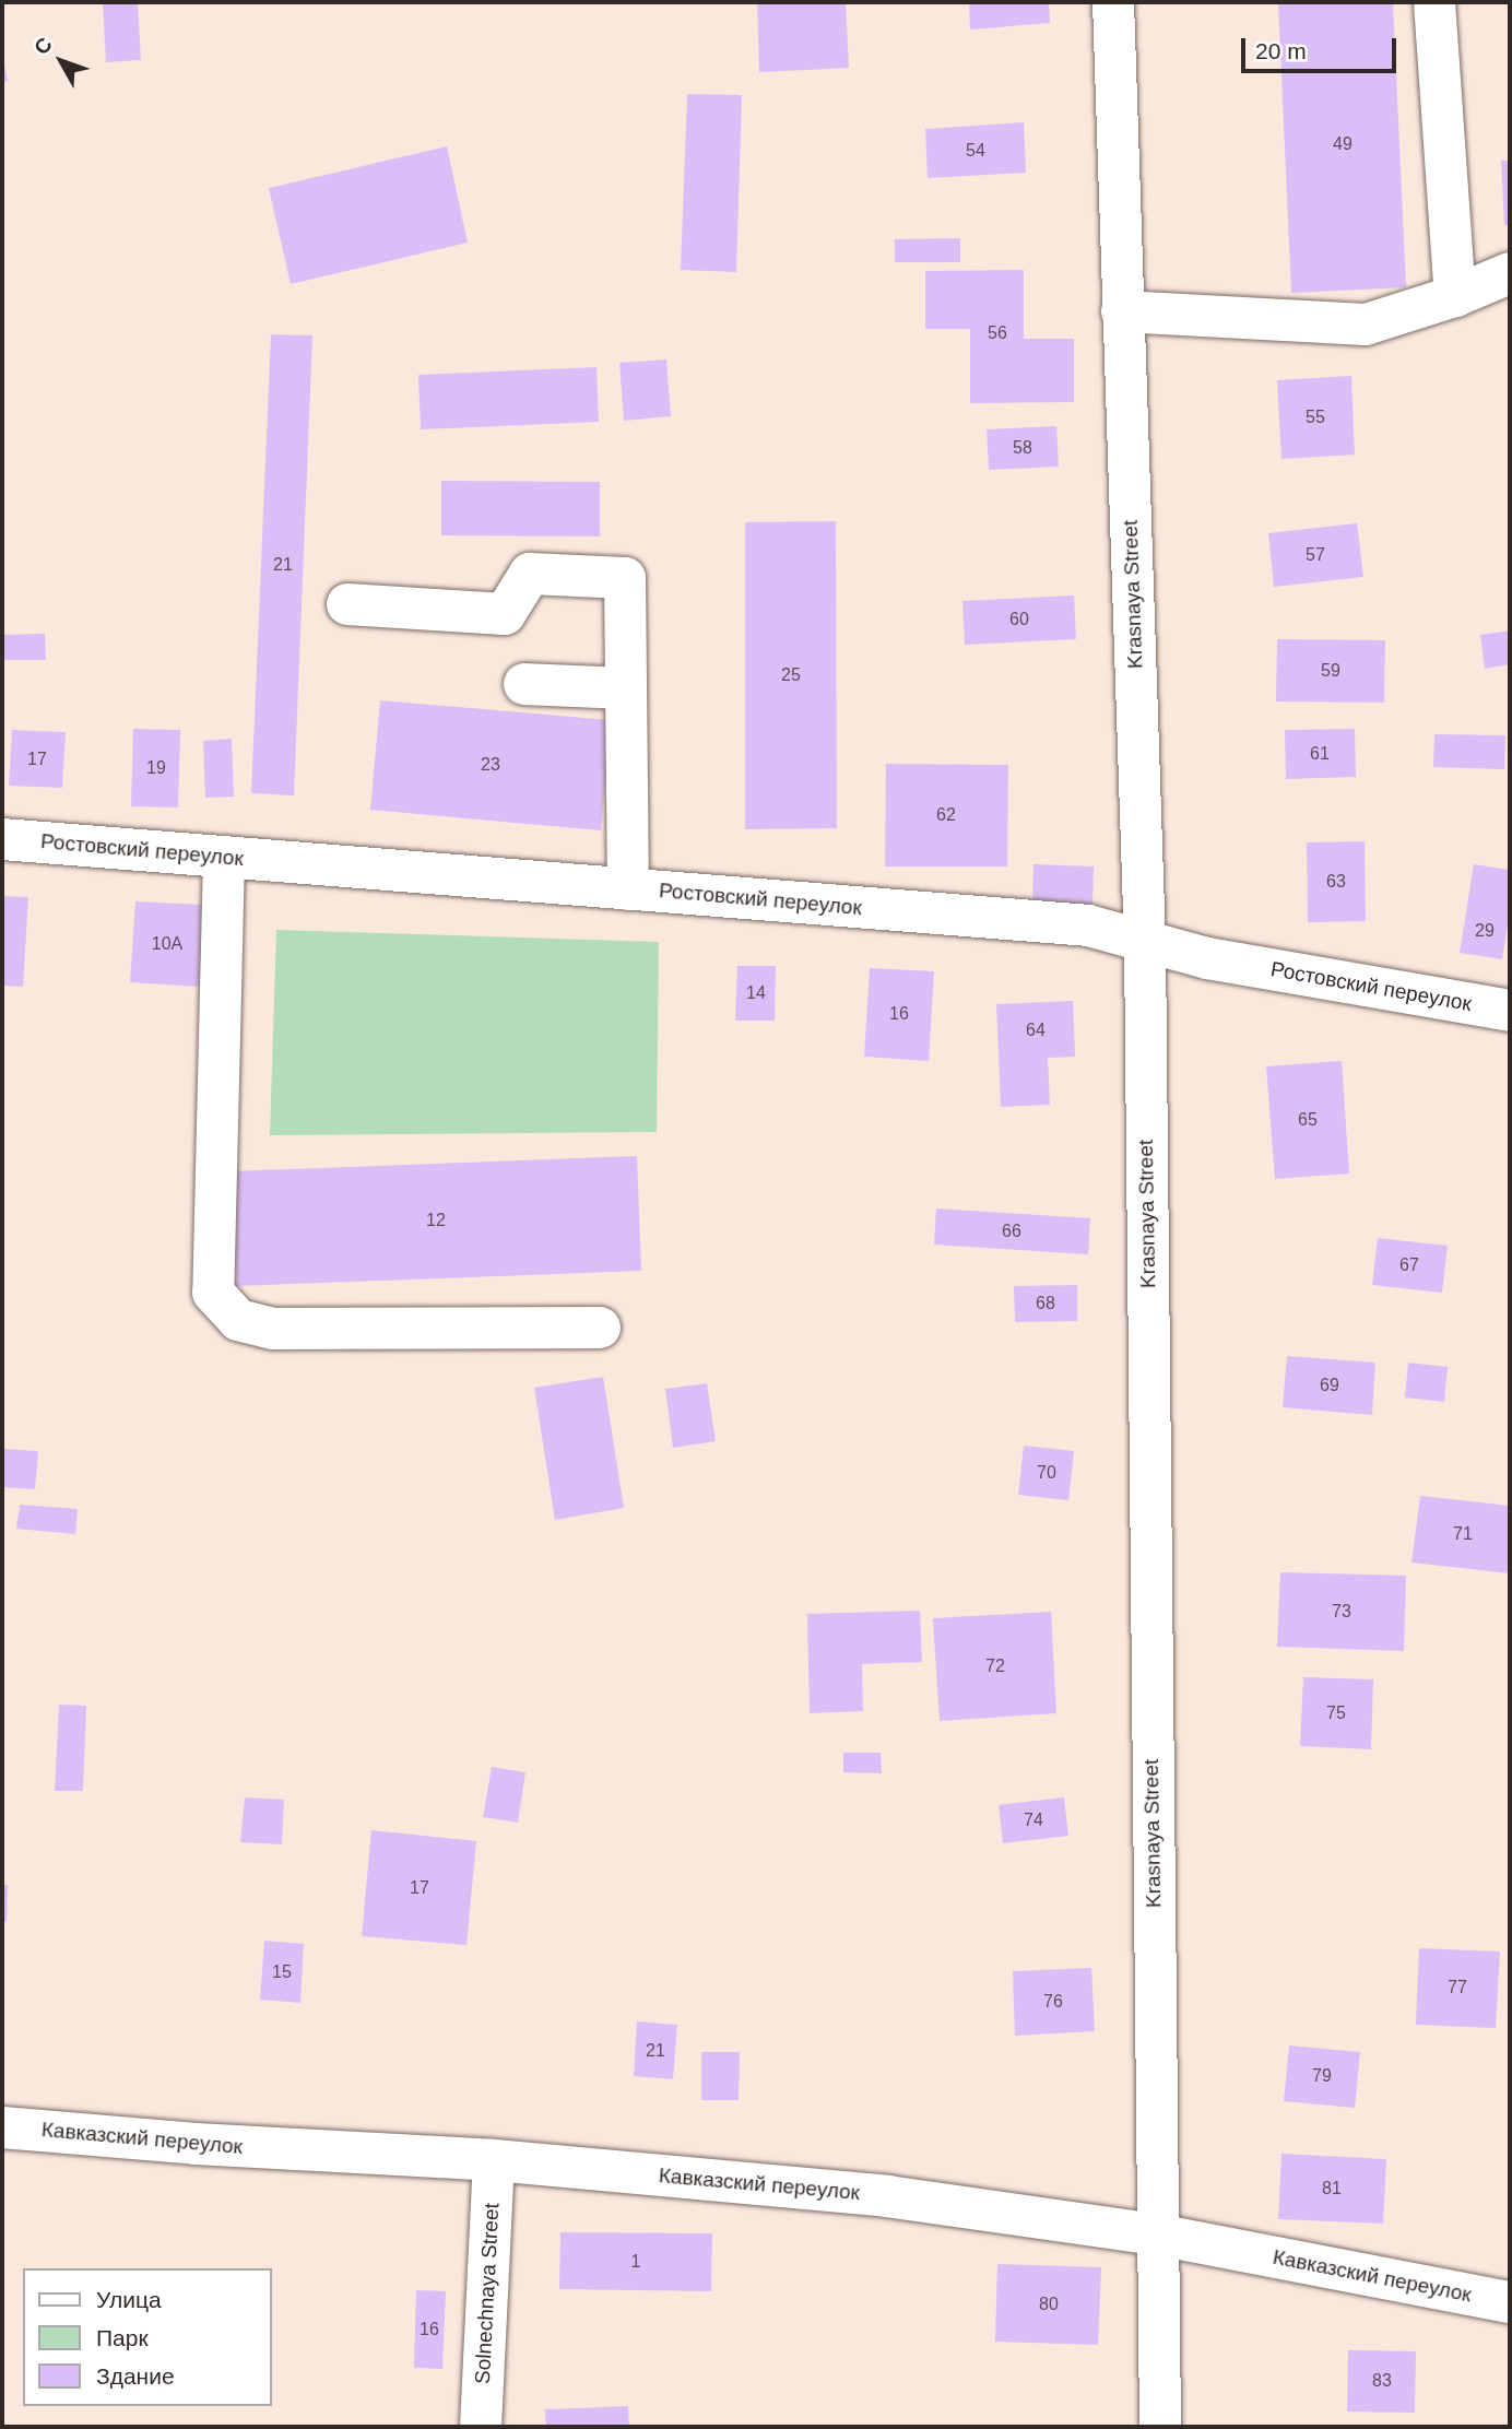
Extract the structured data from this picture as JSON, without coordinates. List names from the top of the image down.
{
  "streets": {
    "street": [
      "Krasnaya Street",
      "Ростовский переулок",
      "Кавказский переулок",
      "Solnechnaya Street"
    ]
  },
  "crossings": [
    ["Krasnaya Street", "Ростовский переулок"],
    ["Krasnaya Street", "Кавказский переулок"],
    ["Кавказский переулок", "Solnechnaya Street"]
  ],
  "house_numbers": [
    "49",
    "54",
    "56",
    "55",
    "58",
    "57",
    "21",
    "60",
    "59",
    "25",
    "61",
    "17",
    "23",
    "19",
    "62",
    "63",
    "29",
    "10А",
    "14",
    "16",
    "64",
    "65",
    "12",
    "66",
    "67",
    "68",
    "69",
    "70",
    "71",
    "73",
    "72",
    "75",
    "74",
    "17",
    "15",
    "77",
    "76",
    "21",
    "79",
    "81",
    "1",
    "80",
    "16",
    "83"
  ],
  "legend": ["Улица", "Парк", "Здание"],
  "scale_bar": "20 m",
  "north": "top left"
}
